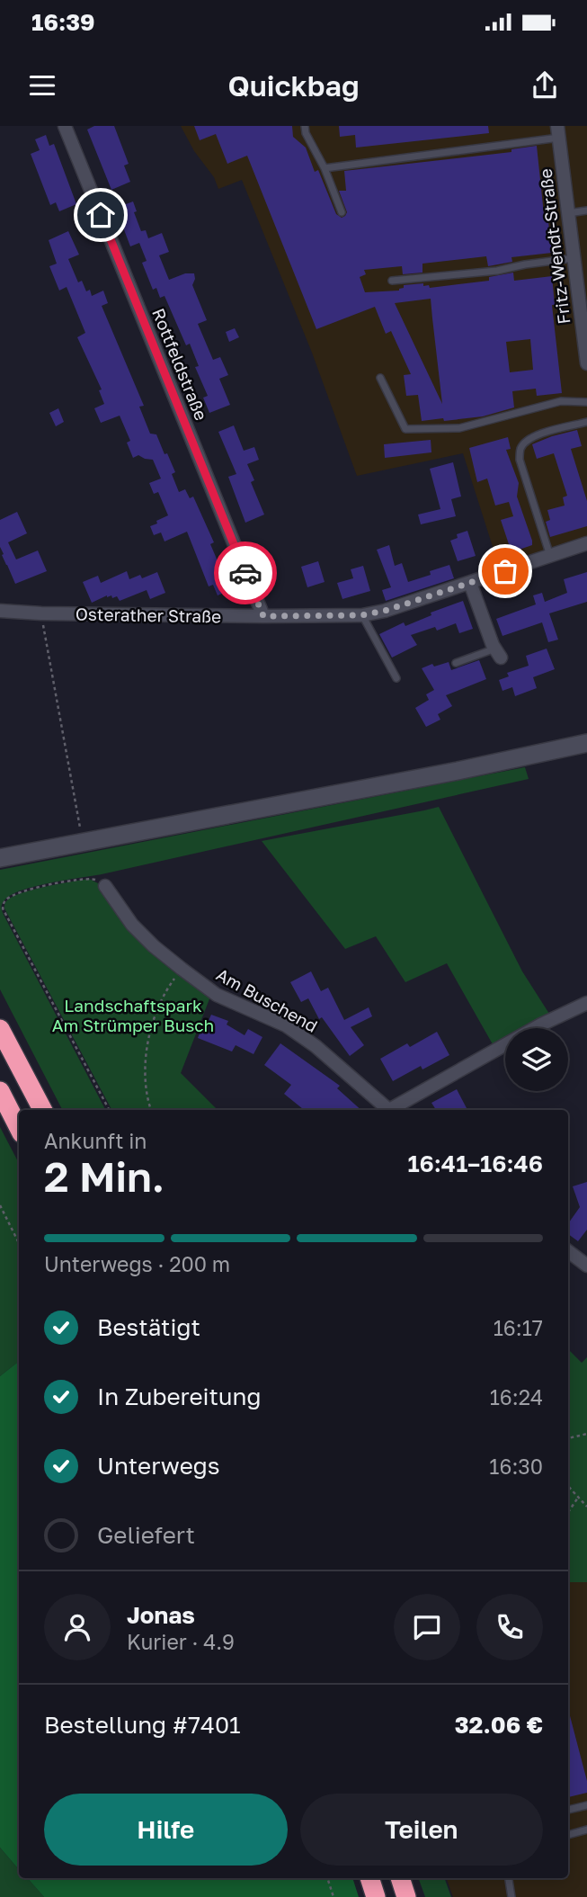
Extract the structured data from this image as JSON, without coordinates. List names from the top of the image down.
{
  "streets": {
    "street": [
      "Fritz-Wendt-Straße",
      "Rottfeldstraße",
      "Osterather Straße",
      "Am Buschend"
    ]
  },
  "crossings": [
    ["Rottfeldstraße", "Osterather Straße"]
  ],
  "parks": ["Landschaftspark Am Strümper Busch"],
  "page": {
    "status": "16:39",
    "header": "Quickbag",
    "heading": ["2 Min.", "Ankunft in", "16:41–16:46"],
    "panel": [
      "Jonas",
      "Kurier · 4.9",
      "Bestellung #7401",
      "32.06 €"
    ],
    "bar": "Unterwegs · 200 m",
    "list": [
      ["Bestätigt", "16:17"],
      ["In Zubereitung", "16:24"],
      ["Unterwegs", "16:30"],
      "Geliefert"
    ],
    "buttons": ["Hilfe", "Teilen"]
  }
}
